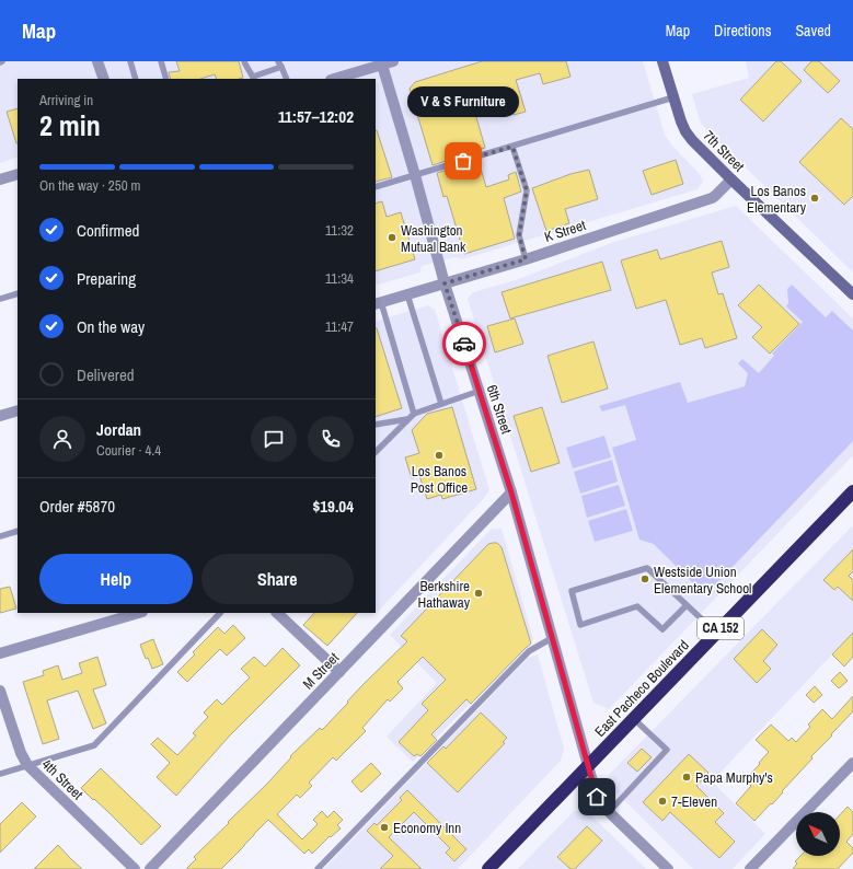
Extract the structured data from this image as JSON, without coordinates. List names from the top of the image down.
{
  "streets": {
    "highway": ["CA 152", "East Pacheco Boulevard"],
    "street": [
      "7th Street",
      "K Street",
      "6th Street",
      "M Street",
      "4th Street"
    ]
  },
  "crossings": [
    ["7th Street", "K Street"],
    ["K Street", "6th Street"],
    ["6th Street", "M Street"],
    ["6th Street", "East Pacheco Boulevard"]
  ],
  "places": [
    "V & S Furniture",
    "Los Banos Elementary",
    "Washington Mutual Bank",
    "Los Banos Post Office",
    "Westside Union Elementary School",
    "Berkshire Hathaway",
    "Papa Murphy's",
    "7-Eleven",
    "Economy Inn"
  ],
  "north": "top left",
  "page": {
    "header": "Map",
    "nav": ["Map", "Directions", "Saved"],
    "heading": ["2 min", "Arriving in", "11:57–12:02"],
    "panel": [
      "Jordan",
      "Courier · 4.4",
      "Order #5870",
      "$19.04"
    ],
    "bubble": "V & S Furniture",
    "bar": "On the way · 250 m",
    "list": [
      ["Confirmed", "11:32"],
      ["Preparing", "11:34"],
      ["On the way", "11:47"],
      "Delivered"
    ],
    "buttons": ["Help", "Share"]
  }
}
